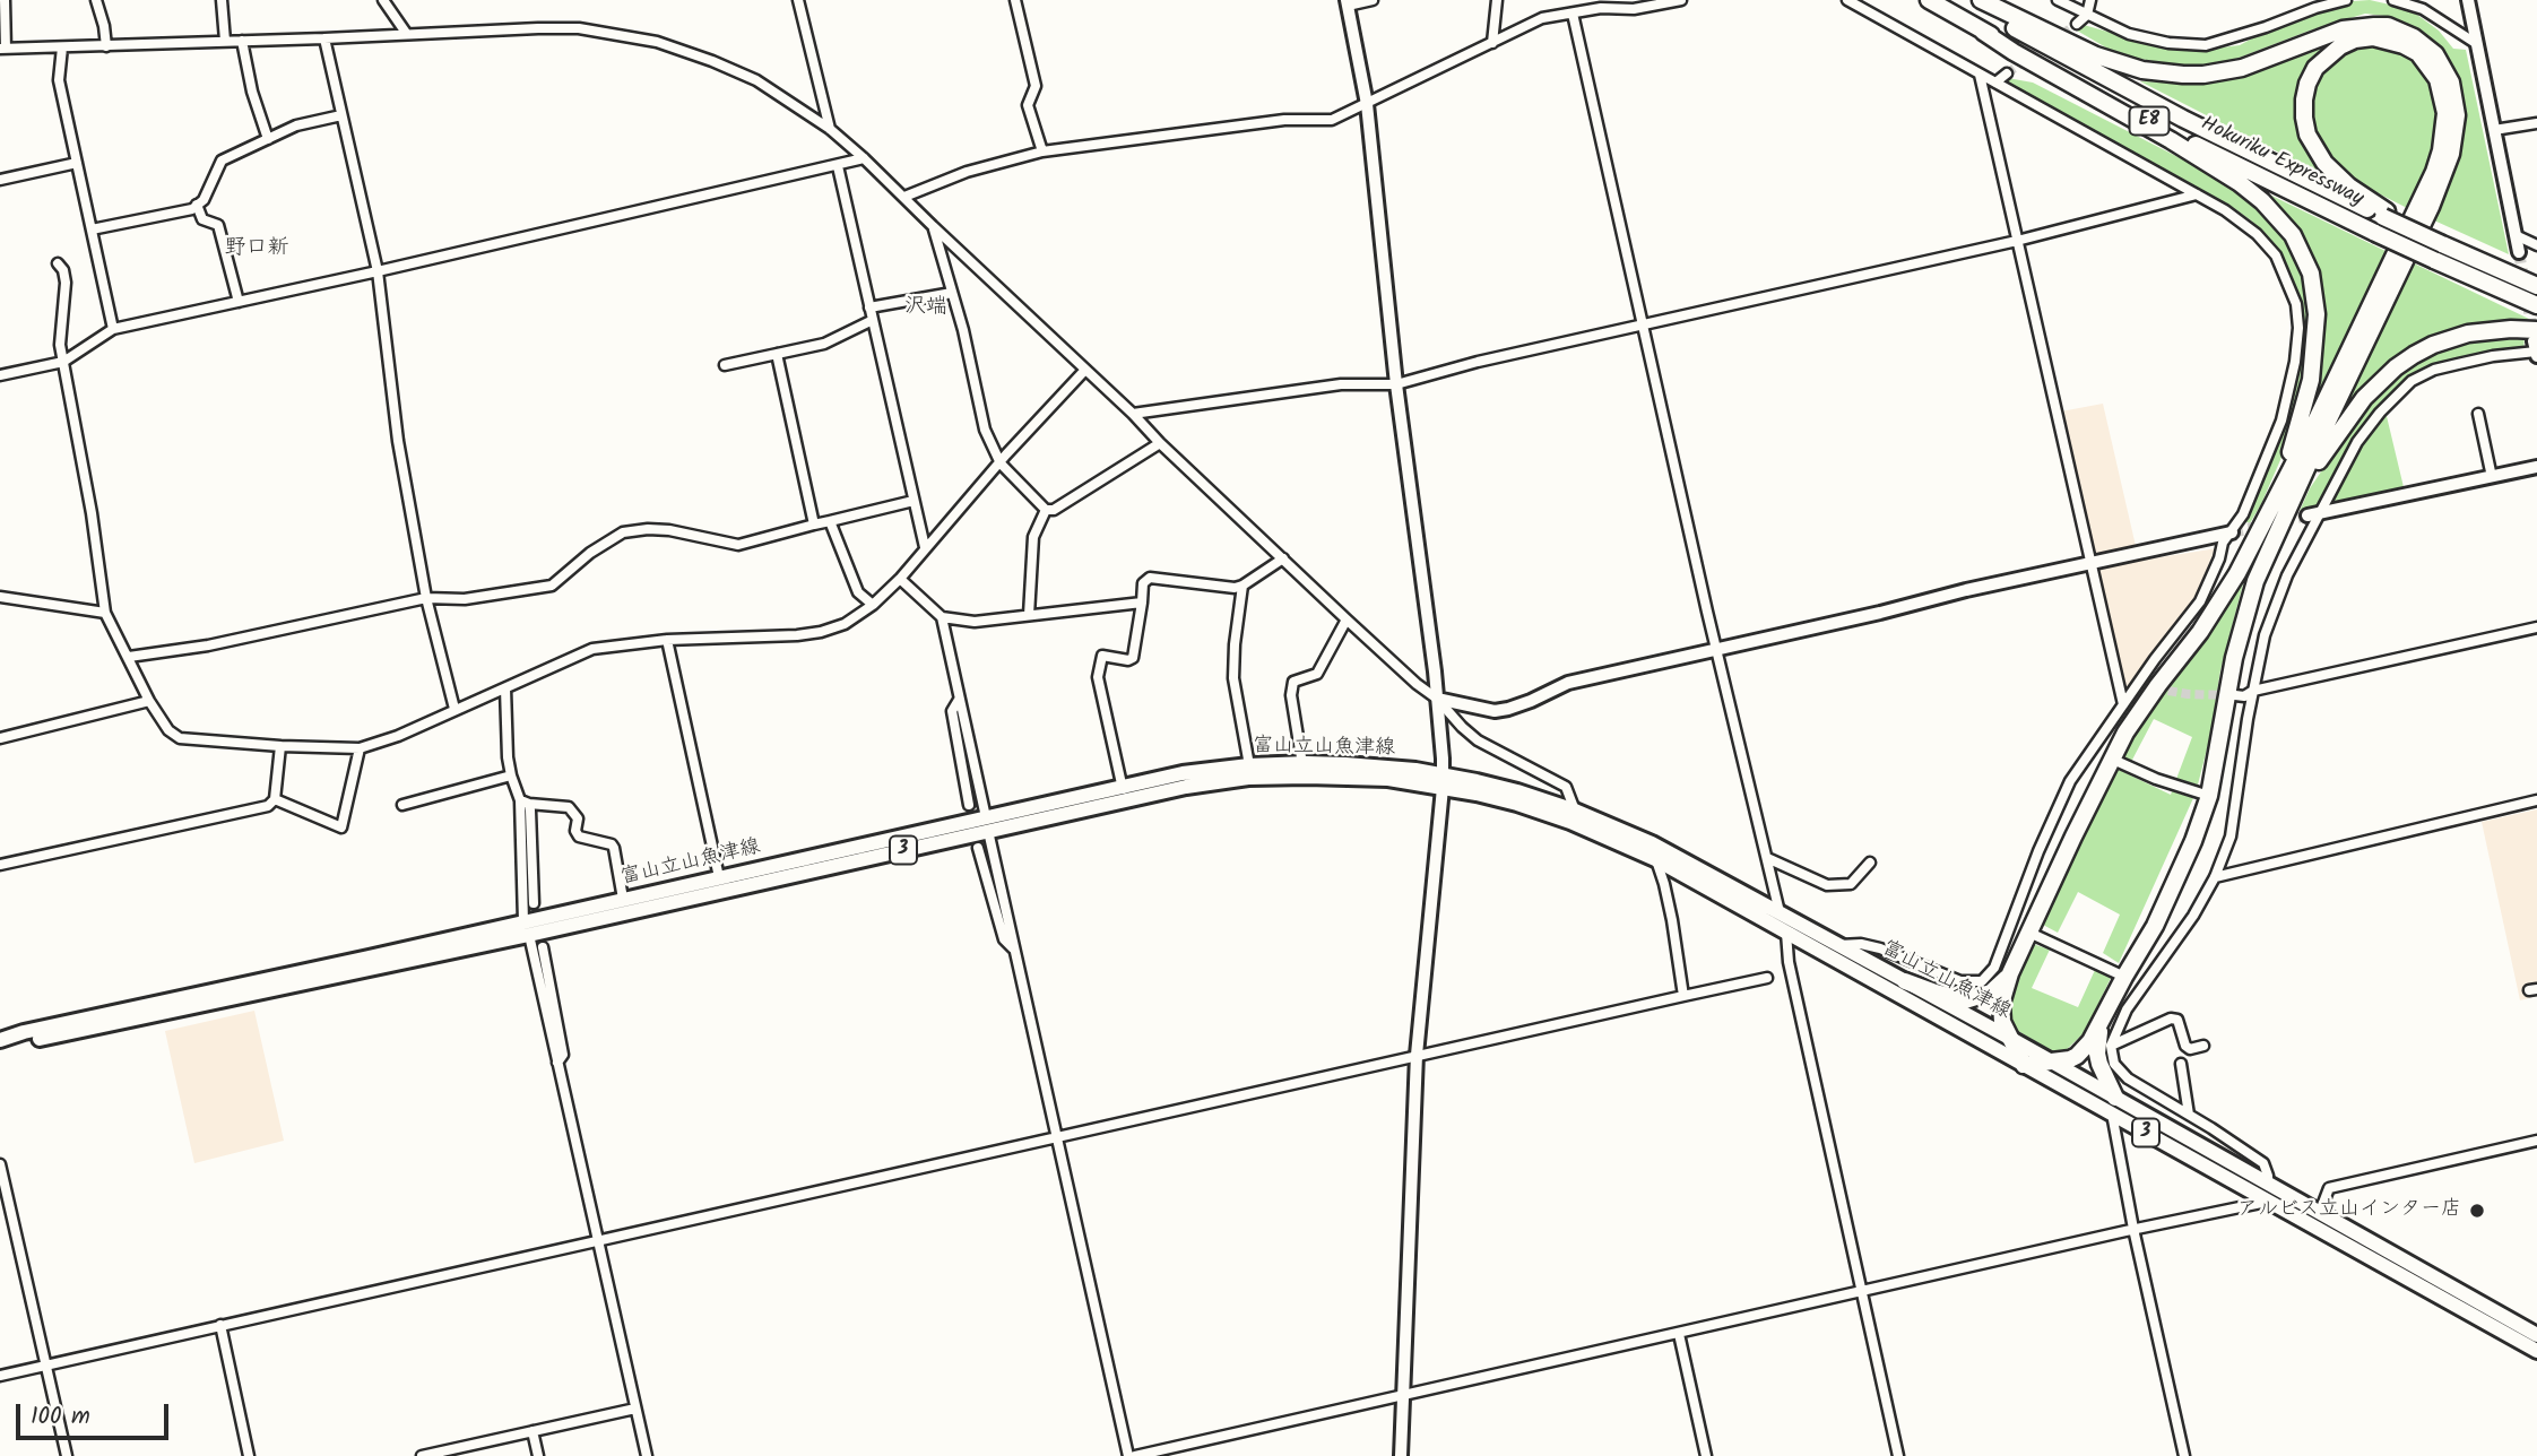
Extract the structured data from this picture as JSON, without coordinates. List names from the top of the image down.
{
  "streets": {
    "highway": ["E8", "Hokuriku Expressway"],
    "main road": ["富山立山魚津線", "3"]
  },
  "districts": ["野口新", "沢端"],
  "places": ["アルビス立山インター店"],
  "scale_bar": "100 m"
}
